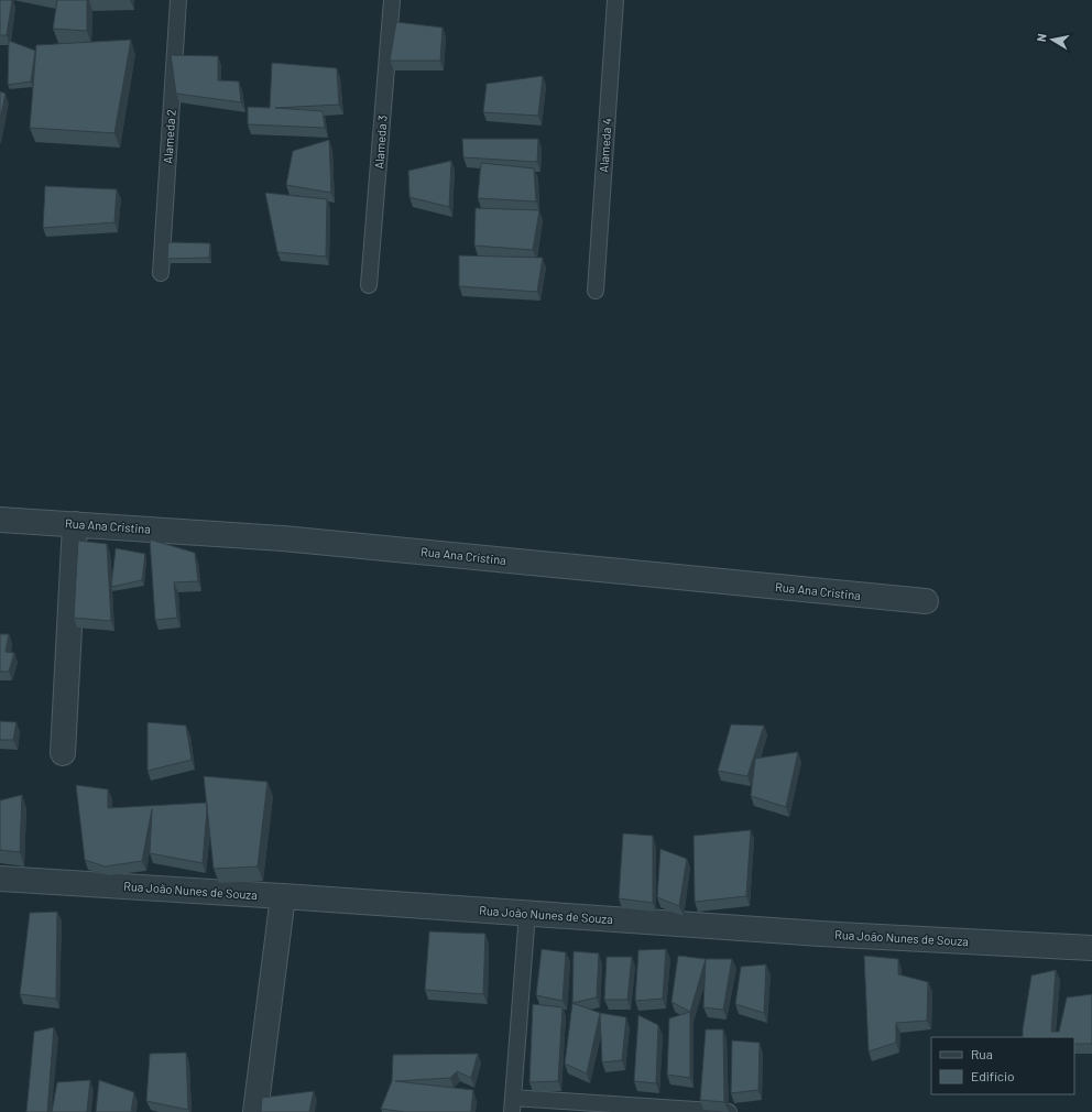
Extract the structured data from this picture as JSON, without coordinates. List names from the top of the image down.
{
  "streets": {
    "street": ["Rua Ana Cristina", "Rua João Nunes de Souza"],
    "lane": ["Alameda 2", "Alameda 3", "Alameda 4"]
  },
  "legend": ["Rua", "Edifício"],
  "north": "left"
}
